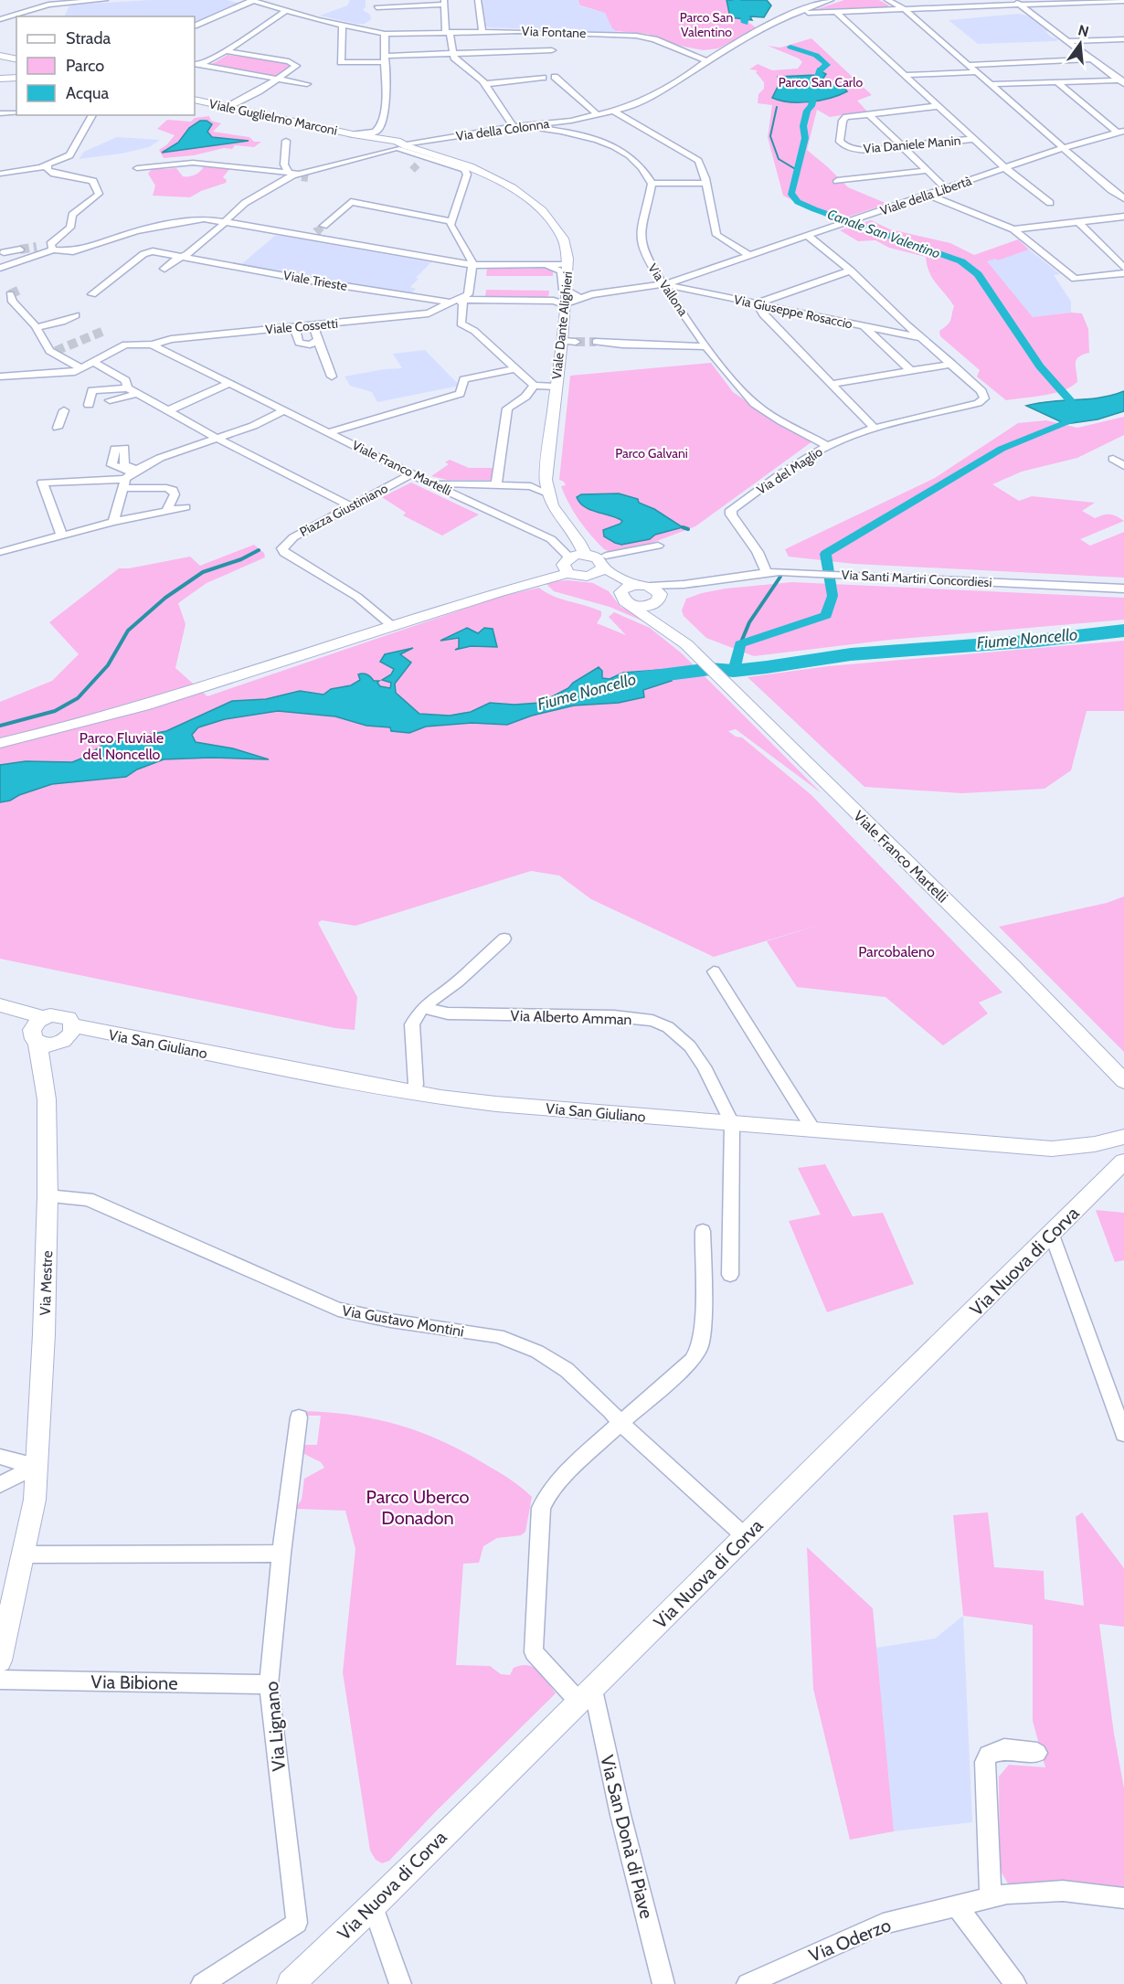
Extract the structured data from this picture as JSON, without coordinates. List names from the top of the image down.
{
  "streets": {
    "main road": [
      "Viale Guglielmo Marconi",
      "Viale Dante Alighieri",
      "Viale Franco Martelli",
      "Via San Giuliano",
      "Via Nuova di Corva",
      "Via Mestre"
    ],
    "street": [
      "Via Fontane",
      "Via della Colonna",
      "Via Daniele Manin",
      "Viale della Libertà",
      "Viale Trieste",
      "Via Vallona",
      "Via Giuseppe Rosaccio",
      "Viale Cossetti",
      "Via del Maglio",
      "Piazza Giustiniano",
      "Via Santi Martiri Concordiesi",
      "Via Alberto Amman",
      "Via Gustavo Montini",
      "Via Bibione",
      "Via Lignano",
      "Via San Donà di Piave",
      "Via Oderzo"
    ]
  },
  "crossings": [
    ["Via Fontane", "Via della Colonna"],
    ["Via della Colonna", "Viale Dante Alighieri"],
    ["Viale della Libertà", "Viale Trieste"],
    ["Viale della Libertà", "Via Vallona"],
    ["Viale della Libertà", "Via Giuseppe Rosaccio"],
    ["Viale della Libertà", "Viale Dante Alighieri"],
    ["Viale Trieste", "Viale Dante Alighieri"],
    ["Viale Trieste", "Viale Cossetti"],
    ["Via Vallona", "Via Giuseppe Rosaccio"],
    ["Via Vallona", "Via del Maglio"],
    ["Viale Dante Alighieri", "Viale Franco Martelli"],
    ["Viale Cossetti", "Viale Franco Martelli"],
    ["Viale Franco Martelli", "Piazza Giustiniano"],
    ["Viale Franco Martelli", "Via Santi Martiri Concordiesi"],
    ["Via del Maglio", "Via Santi Martiri Concordiesi"],
    ["Via Alberto Amman", "Via San Giuliano"],
    ["Via San Giuliano", "Via Mestre"],
    ["Via Nuova di Corva", "Via Gustavo Montini"],
    ["Via Nuova di Corva", "Via San Donà di Piave"],
    ["Via Mestre", "Via Gustavo Montini"],
    ["Via Bibione", "Via Lignano"]
  ],
  "water": ["Canale San Valentino", "Fiume Noncello"],
  "parks": [
    "Parco San Valentino",
    "Parco San Carlo",
    "Parco Galvani",
    "Parco Fluviale del Noncello",
    "Parcobaleno",
    "Parco Uberco Donadon"
  ],
  "legend": ["Strada", "Parco", "Acqua"],
  "north": "top"
}
